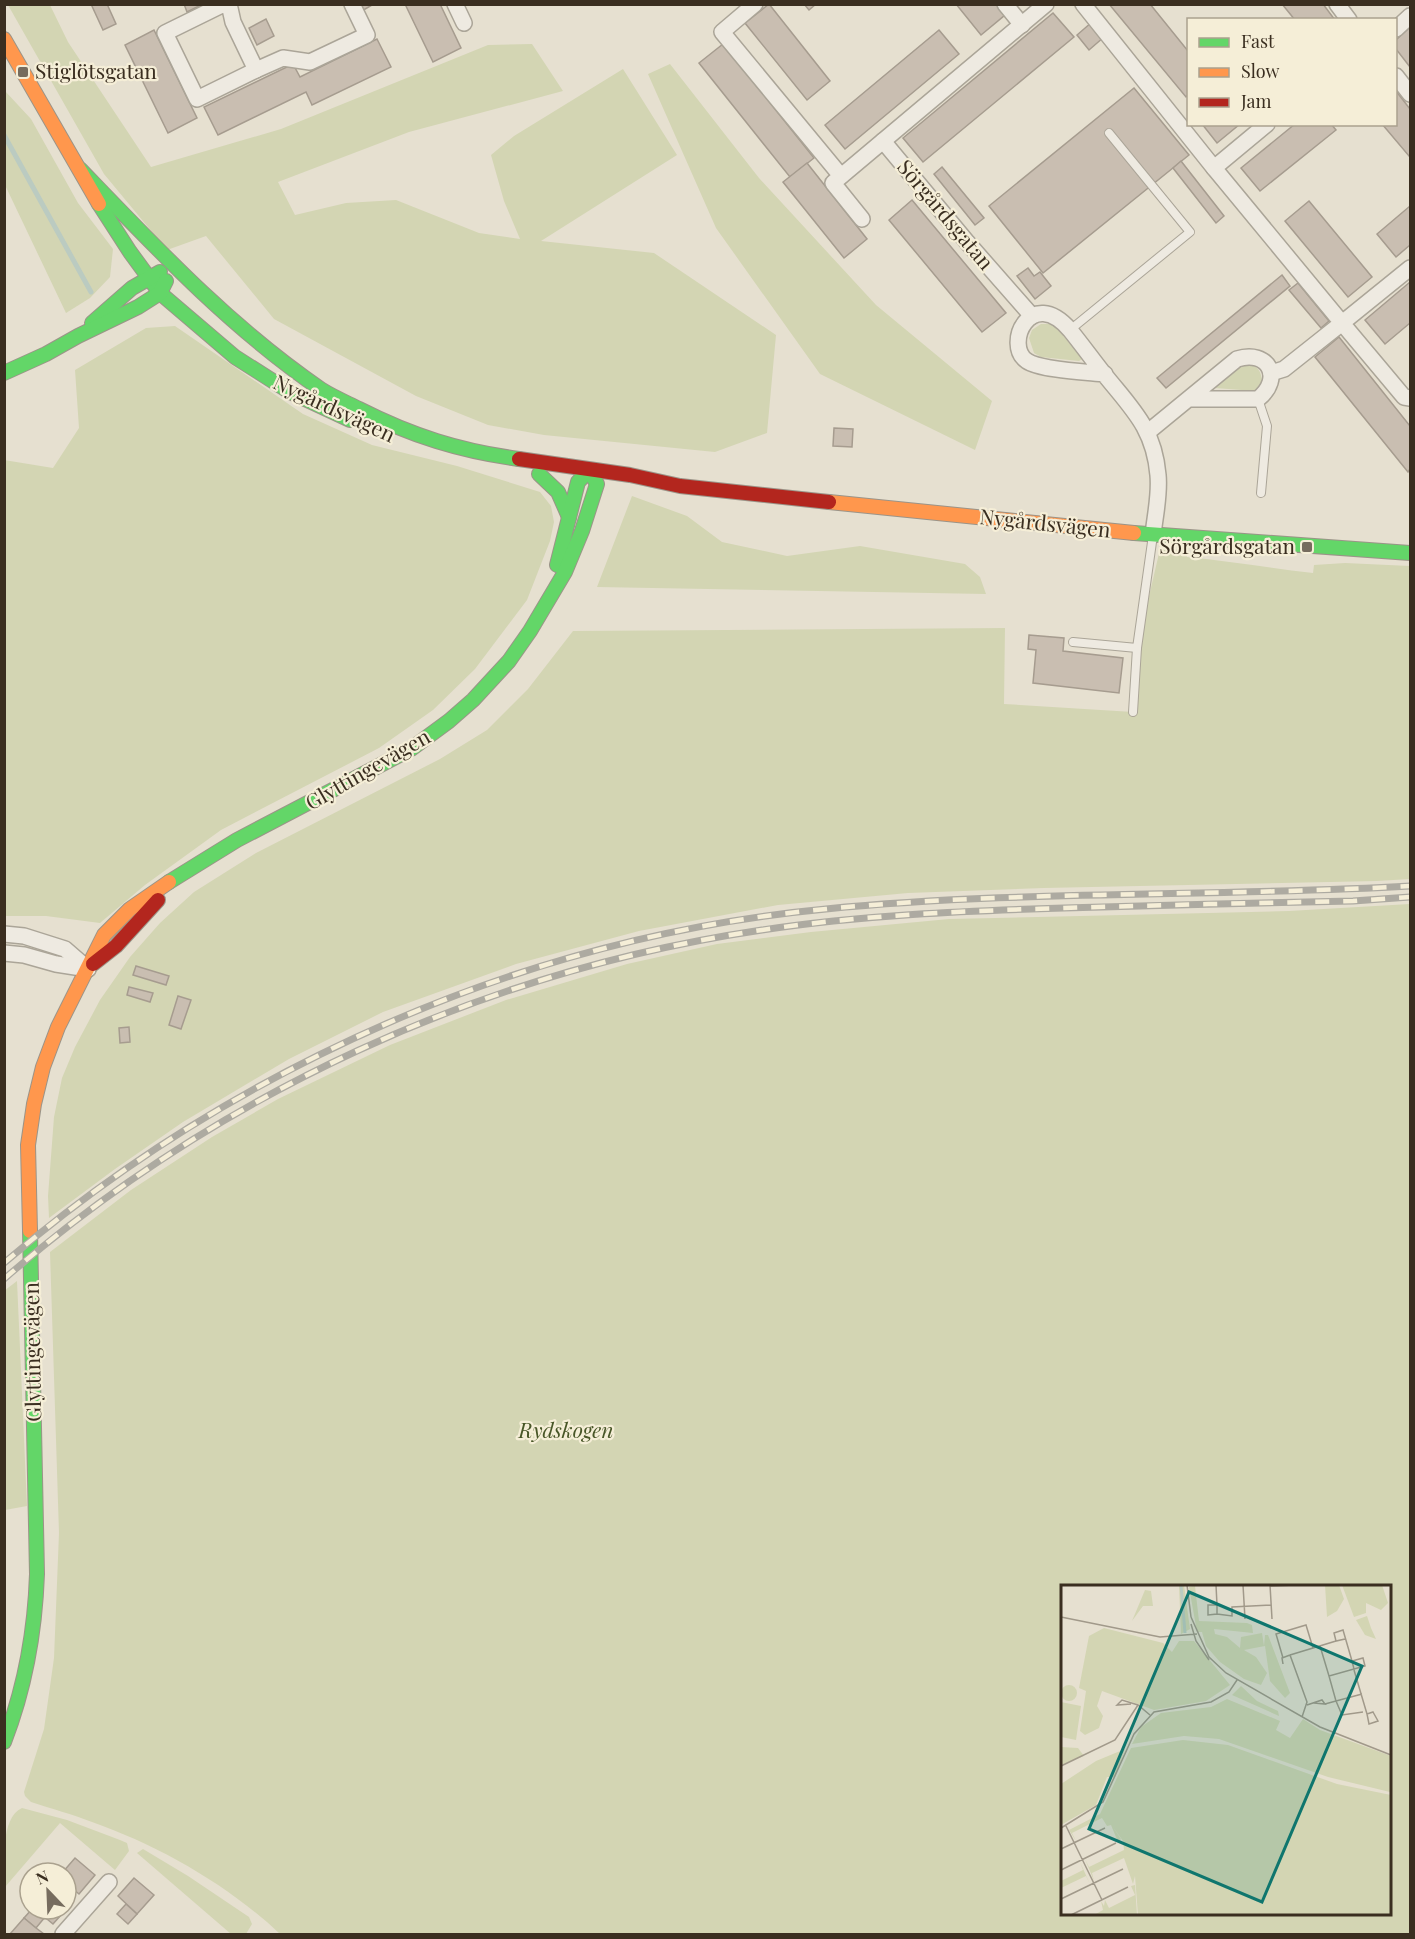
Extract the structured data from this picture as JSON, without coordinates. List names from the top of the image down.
{
  "streets": {
    "street": ["Sörgårdsgatan", "Nygårdsvägen", "Glyttingevägen"]
  },
  "crossings": [
    ["Nygårdsvägen", "Glyttingevägen"]
  ],
  "parks": ["Rydskogen"],
  "places": {
    "transit": ["Stiglötsgatan", "Sörgårdsgatan"]
  },
  "legend": ["Fast", "Slow", "Jam"],
  "north": "top left"
}
